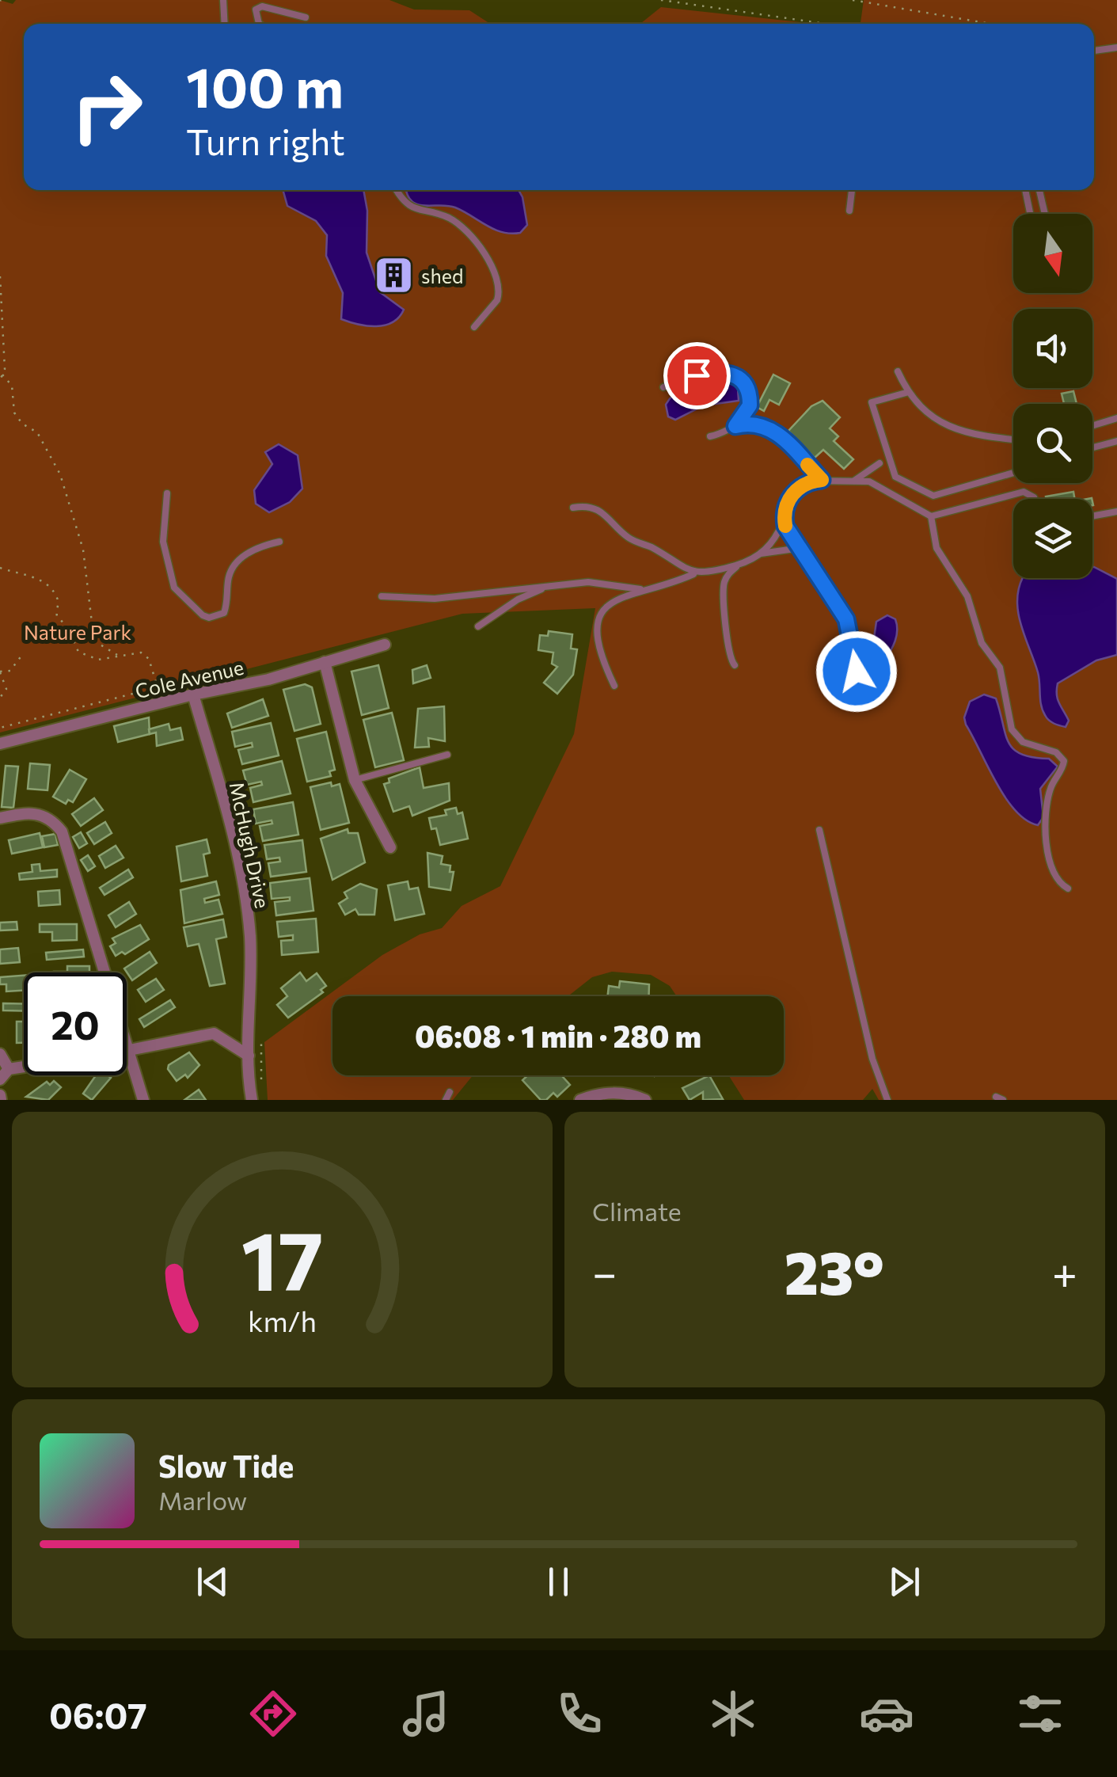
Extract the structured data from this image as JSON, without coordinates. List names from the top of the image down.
{
  "streets": {
    "street": ["Cole Avenue", "McHugh Drive"]
  },
  "crossings": [
    ["Cole Avenue", "McHugh Drive"]
  ],
  "parks": ["Nature Park"],
  "places": {
    "building": ["shed"]
  },
  "north": "bottom",
  "page": {
    "turn": ["100 m", "Turn right"],
    "limit": "20",
    "trip": "06:08 · 1 min · 280 m",
    "tile": "Climate",
    "heat": ["−", "23°", "+"],
    "song": ["Slow Tide", "Marlow"],
    "tabs": "06:07",
    "gauge": ["17", "km/h"]
  }
}
